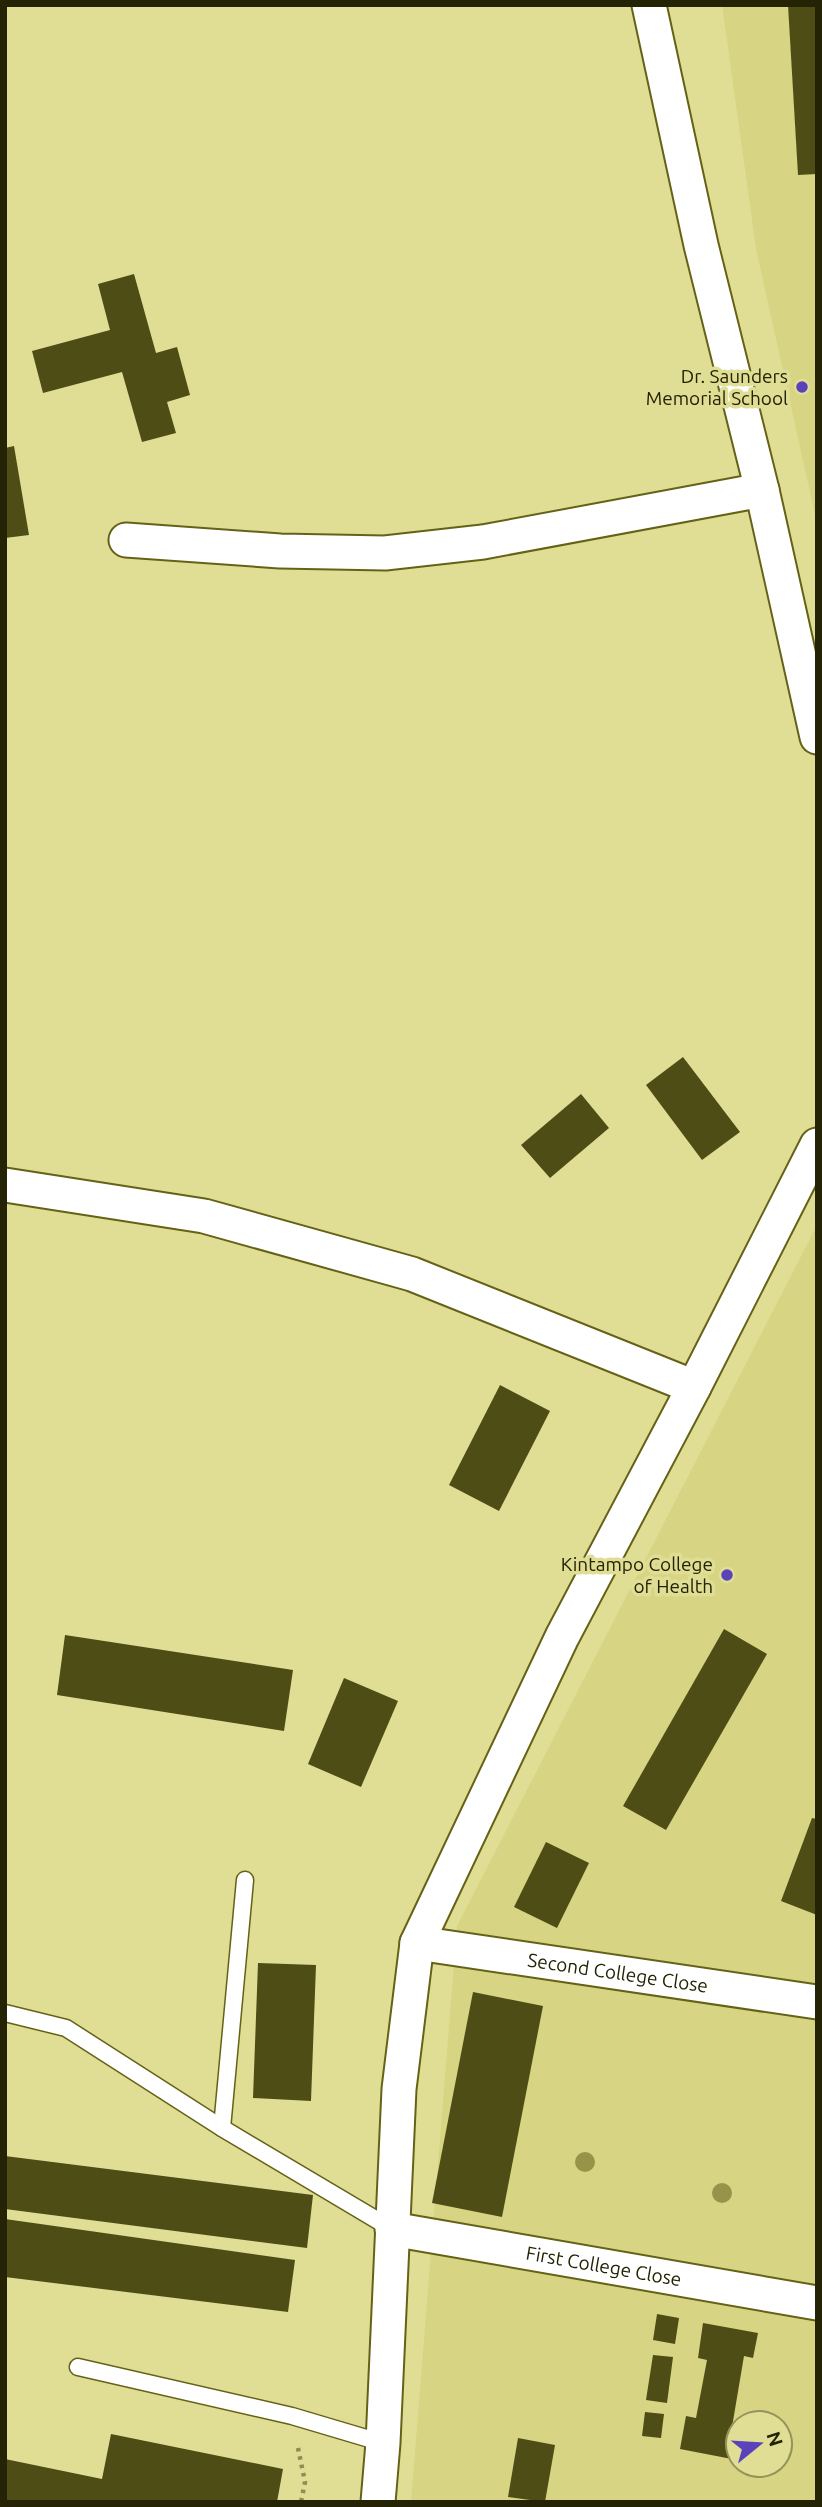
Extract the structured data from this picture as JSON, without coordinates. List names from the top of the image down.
{
  "streets": {
    "street": ["Second College Close", "First College Close"]
  },
  "places": ["Dr. Saunders Memorial School", "Kintampo College of Health"],
  "north": "right"
}
